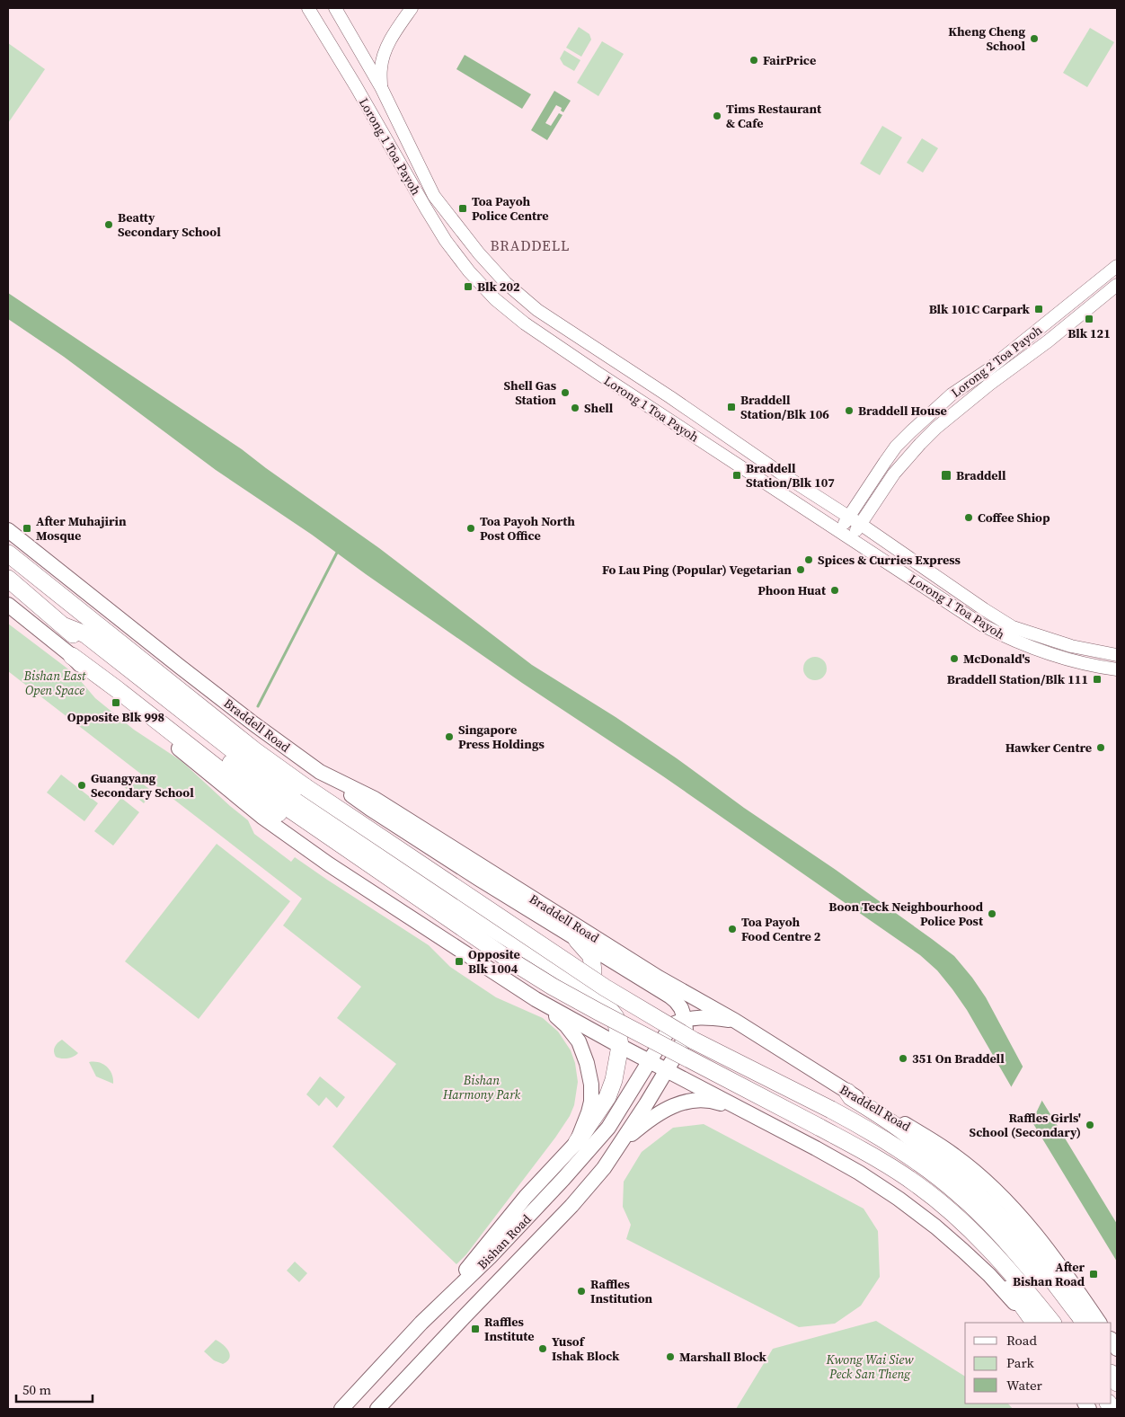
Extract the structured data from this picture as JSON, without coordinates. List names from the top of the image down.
{
  "streets": {
    "highway": ["Braddell Road"],
    "main road": ["Lorong 1 Toa Payoh", "Lorong 2 Toa Payoh", "Bishan Road"]
  },
  "crossings": [
    ["Lorong 1 Toa Payoh", "Lorong 2 Toa Payoh"]
  ],
  "districts": ["BRADDELL"],
  "parks": ["Bishan East Open Space", "Bishan Harmony Park", "Kwong Wai Siew Peck San Theng"],
  "places": {
    "other": [
      "Kheng Cheng School",
      "FairPrice",
      "Tims Restaurant & Cafe",
      "Beatty Secondary School",
      "Shell Gas Station",
      "Shell",
      "Braddell House",
      "Coffee Shiop",
      "Toa Payoh North Post Office",
      "Spices & Curries Express",
      "Fo Lau Ping (Popular) Vegetarian",
      "Phoon Huat",
      "McDonald's",
      "Singapore Press Holdings",
      "Hawker Centre",
      "Guangyang Secondary School",
      "Boon Teck Neighbourhood Police Post",
      "Toa Payoh Food Centre 2",
      "351 On Braddell",
      "Raffles Girls' School (Secondary)",
      "Raffles Institution",
      "Yusof Ishak Block",
      "Marshall Block"
    ],
    "transit": [
      "Toa Payoh Police Centre",
      "Blk 202",
      "Blk 101C Carpark",
      "Blk 121",
      "Braddell Station/Blk 106",
      "Braddell Station/Blk 107",
      "Braddell",
      "After Muhajirin Mosque",
      "Braddell Station/Blk 111",
      "Opposite Blk 998",
      "Opposite Blk 1004",
      "After Bishan Road",
      "Raffles Institute"
    ]
  },
  "legend": ["Road", "Park", "Water"],
  "scale_bar": "50 m"
}
